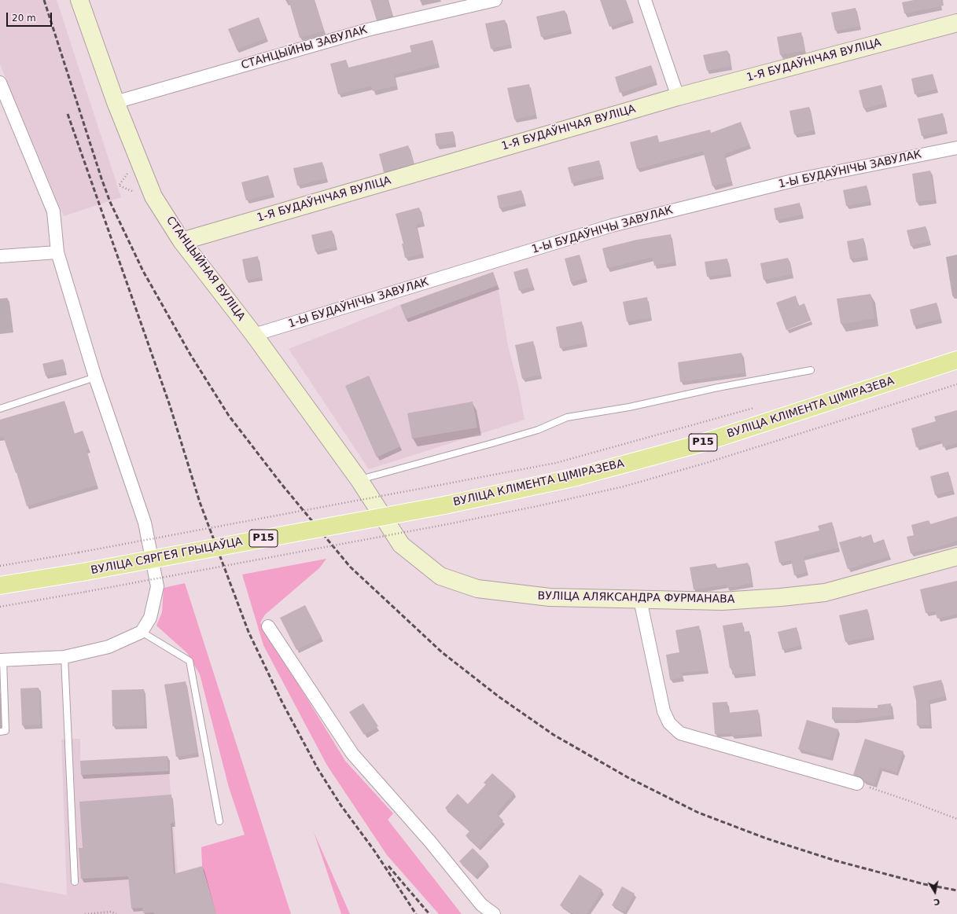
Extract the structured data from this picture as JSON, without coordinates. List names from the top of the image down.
{
  "streets": {
    "main road": ["ВУЛІЦА КЛІМЕНТА ЦІМІРАЗЕВА", "Р15", "ВУЛІЦА СЯРГЕЯ ГРЫЦАЎЦА"],
    "street": [
      "СТАНЦЫЙНЫ ЗАВУЛАК",
      "1-Я БУДАЎНІЧАЯ ВУЛІЦА",
      "1-Ы БУДАЎНІЧЫ ЗАВУЛАК",
      "СТАНЦЫЙНАЯ ВУЛІЦА",
      "ВУЛІЦА АЛЯКСАНДРА ФУРМАНАВА"
    ]
  },
  "crossings": [
    ["СТАНЦЫЙНЫ ЗАВУЛАК", "СТАНЦЫЙНАЯ ВУЛІЦА"],
    ["1-Я БУДАЎНІЧАЯ ВУЛІЦА", "СТАНЦЫЙНАЯ ВУЛІЦА"],
    ["1-Ы БУДАЎНІЧЫ ЗАВУЛАК", "СТАНЦЫЙНАЯ ВУЛІЦА"],
    ["СТАНЦЫЙНАЯ ВУЛІЦА", "ВУЛІЦА АЛЯКСАНДРА ФУРМАНАВА"],
    ["ВУЛІЦА КЛІМЕНТА ЦІМІРАЗЕВА", "ВУЛІЦА СЯРГЕЯ ГРЫЦАЎЦА"]
  ],
  "scale_bar": "20 m",
  "north": "bottom"
}
